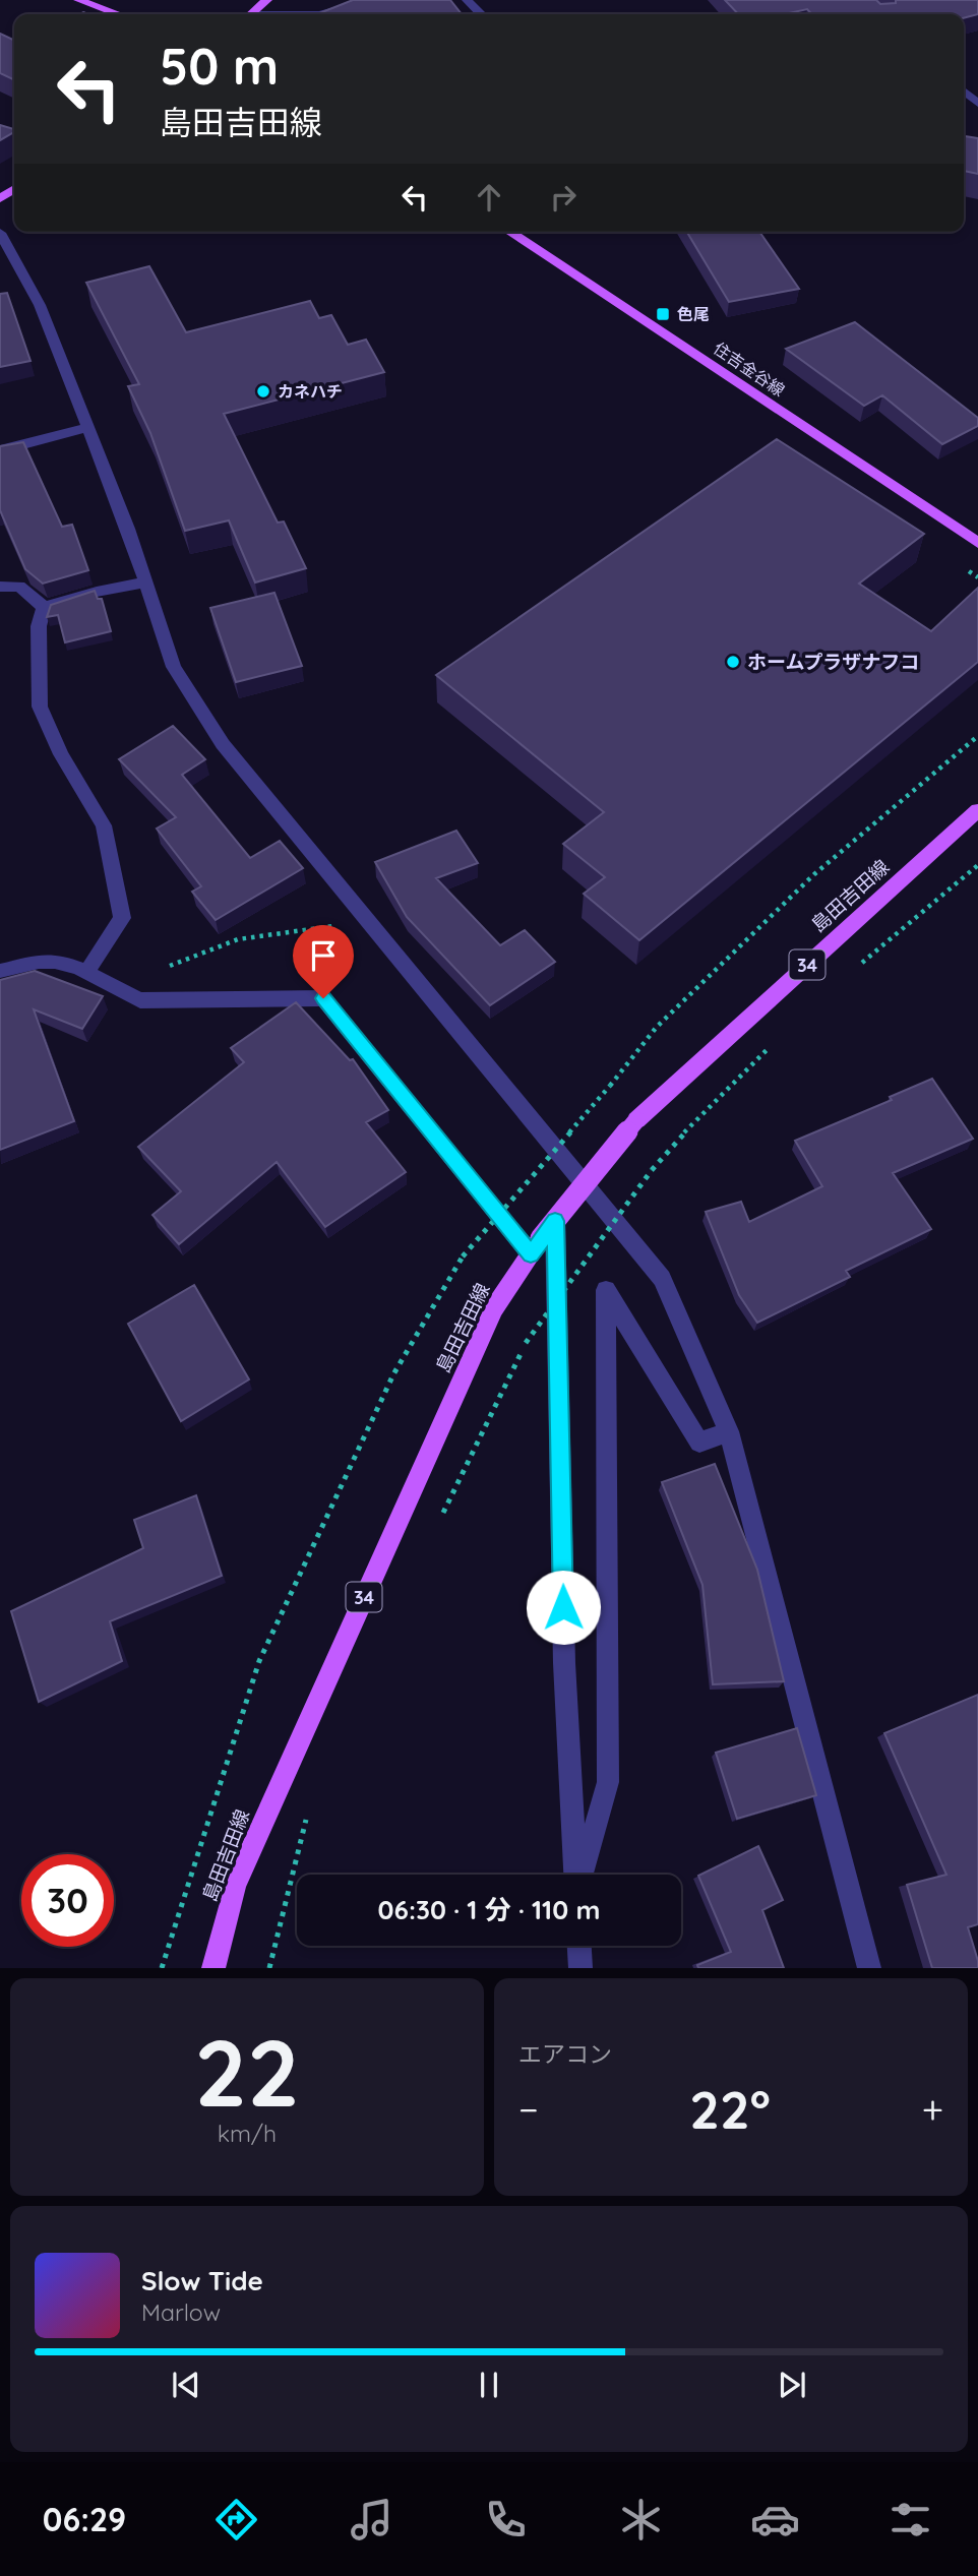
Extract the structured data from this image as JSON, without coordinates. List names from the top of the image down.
{
  "streets": {
    "main road": ["住吉金谷線", "島田吉田線", "34"]
  },
  "places": {
    "transit": ["色尾"],
    "other": ["カネハチ", "ホームプラザナフコ"]
  },
  "page": {
    "turn": ["50 m", "島田吉田線"],
    "limit": "30",
    "trip": "06:30 · 1 分 · 110 m",
    "tile": [
      ["22", "km/h"],
      "エアコン"
    ],
    "heat": ["−", "22°", "+"],
    "song": ["Slow Tide", "Marlow"],
    "tabs": "06:29"
  }
}
